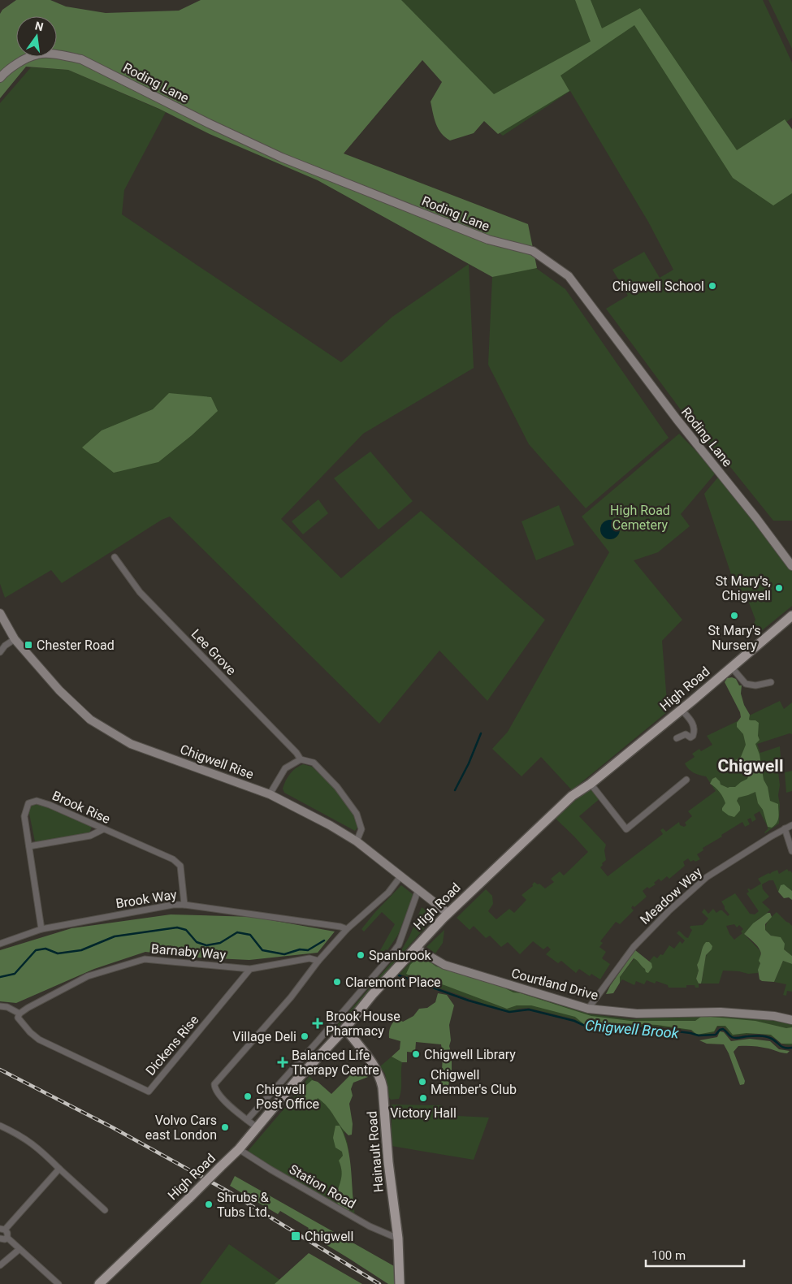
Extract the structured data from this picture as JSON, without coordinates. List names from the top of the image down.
{
  "streets": {
    "main road": ["High Road", "Hainault Road"],
    "street": [
      "Roding Lane",
      "Lee Grove",
      "Chigwell Rise",
      "Brook Rise",
      "Meadow Way",
      "Brook Way",
      "Barnaby Way",
      "Courtland Drive",
      "Dickens Rise",
      "Station Road"
    ]
  },
  "crossings": [
    ["Lee Grove", "Chigwell Rise"],
    ["High Road", "Chigwell Rise"],
    ["High Road", "Courtland Drive"],
    ["High Road", "Hainault Road"],
    ["High Road", "Station Road"],
    ["Brook Rise", "Brook Way"],
    ["Meadow Way", "Courtland Drive"],
    ["Barnaby Way", "Dickens Rise"],
    ["Hainault Road", "Station Road"]
  ],
  "districts": ["Chigwell"],
  "water": ["Chigwell Brook"],
  "parks": ["High Road Cemetery"],
  "places": {
    "other": [
      "Chigwell School",
      "St Mary's, Chigwell",
      "St Mary's Nursery",
      "Spanbrook",
      "Claremont Place",
      "Village Deli",
      "Chigwell Library",
      "Chigwell Member's Club",
      "Chigwell Post Office",
      "Victory Hall",
      "Volvo Cars east London",
      "Shrubs & Tubs Ltd."
    ],
    "transit": ["Chester Road", "Chigwell"],
    "health": ["Brook House Pharmacy", "Balanced Life Therapy Centre"]
  },
  "scale_bar": "100 m",
  "north": "top"
}
